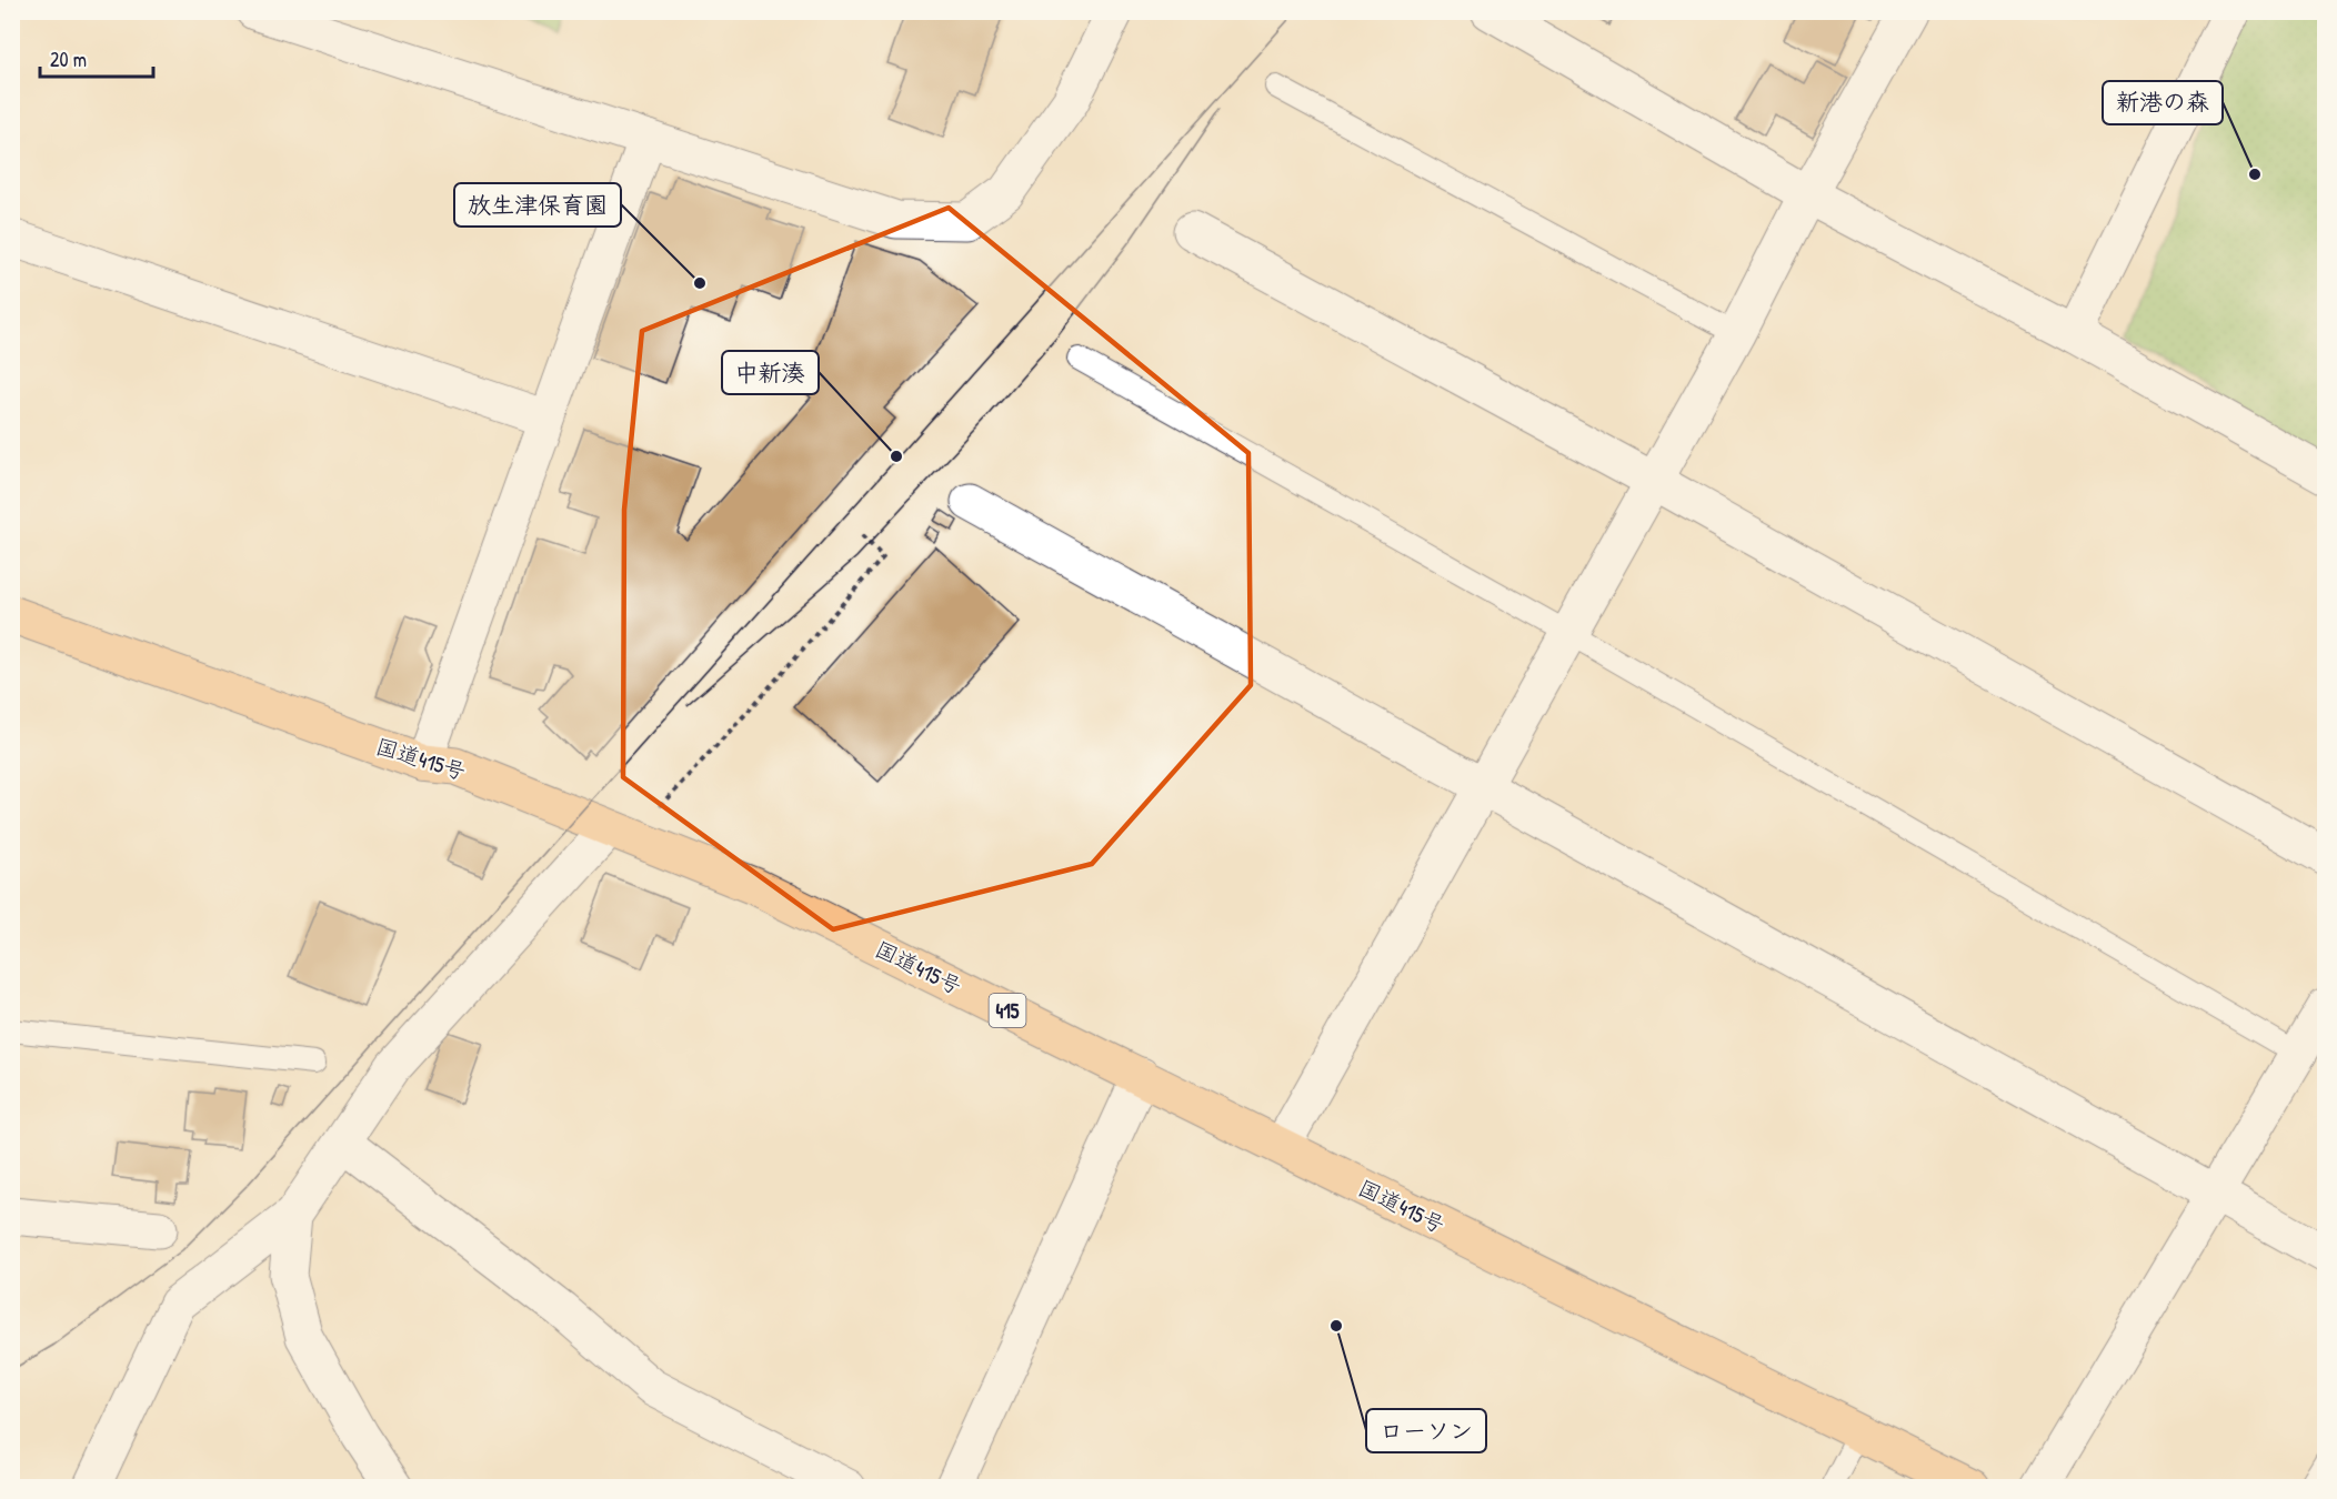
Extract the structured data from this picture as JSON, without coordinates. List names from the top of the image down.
{
  "streets": {
    "highway": ["国道415号", "415"]
  },
  "places": [
    "新港の森",
    "放生津保育園",
    "中新湊",
    "ローソン"
  ],
  "scale_bar": "20 m"
}
